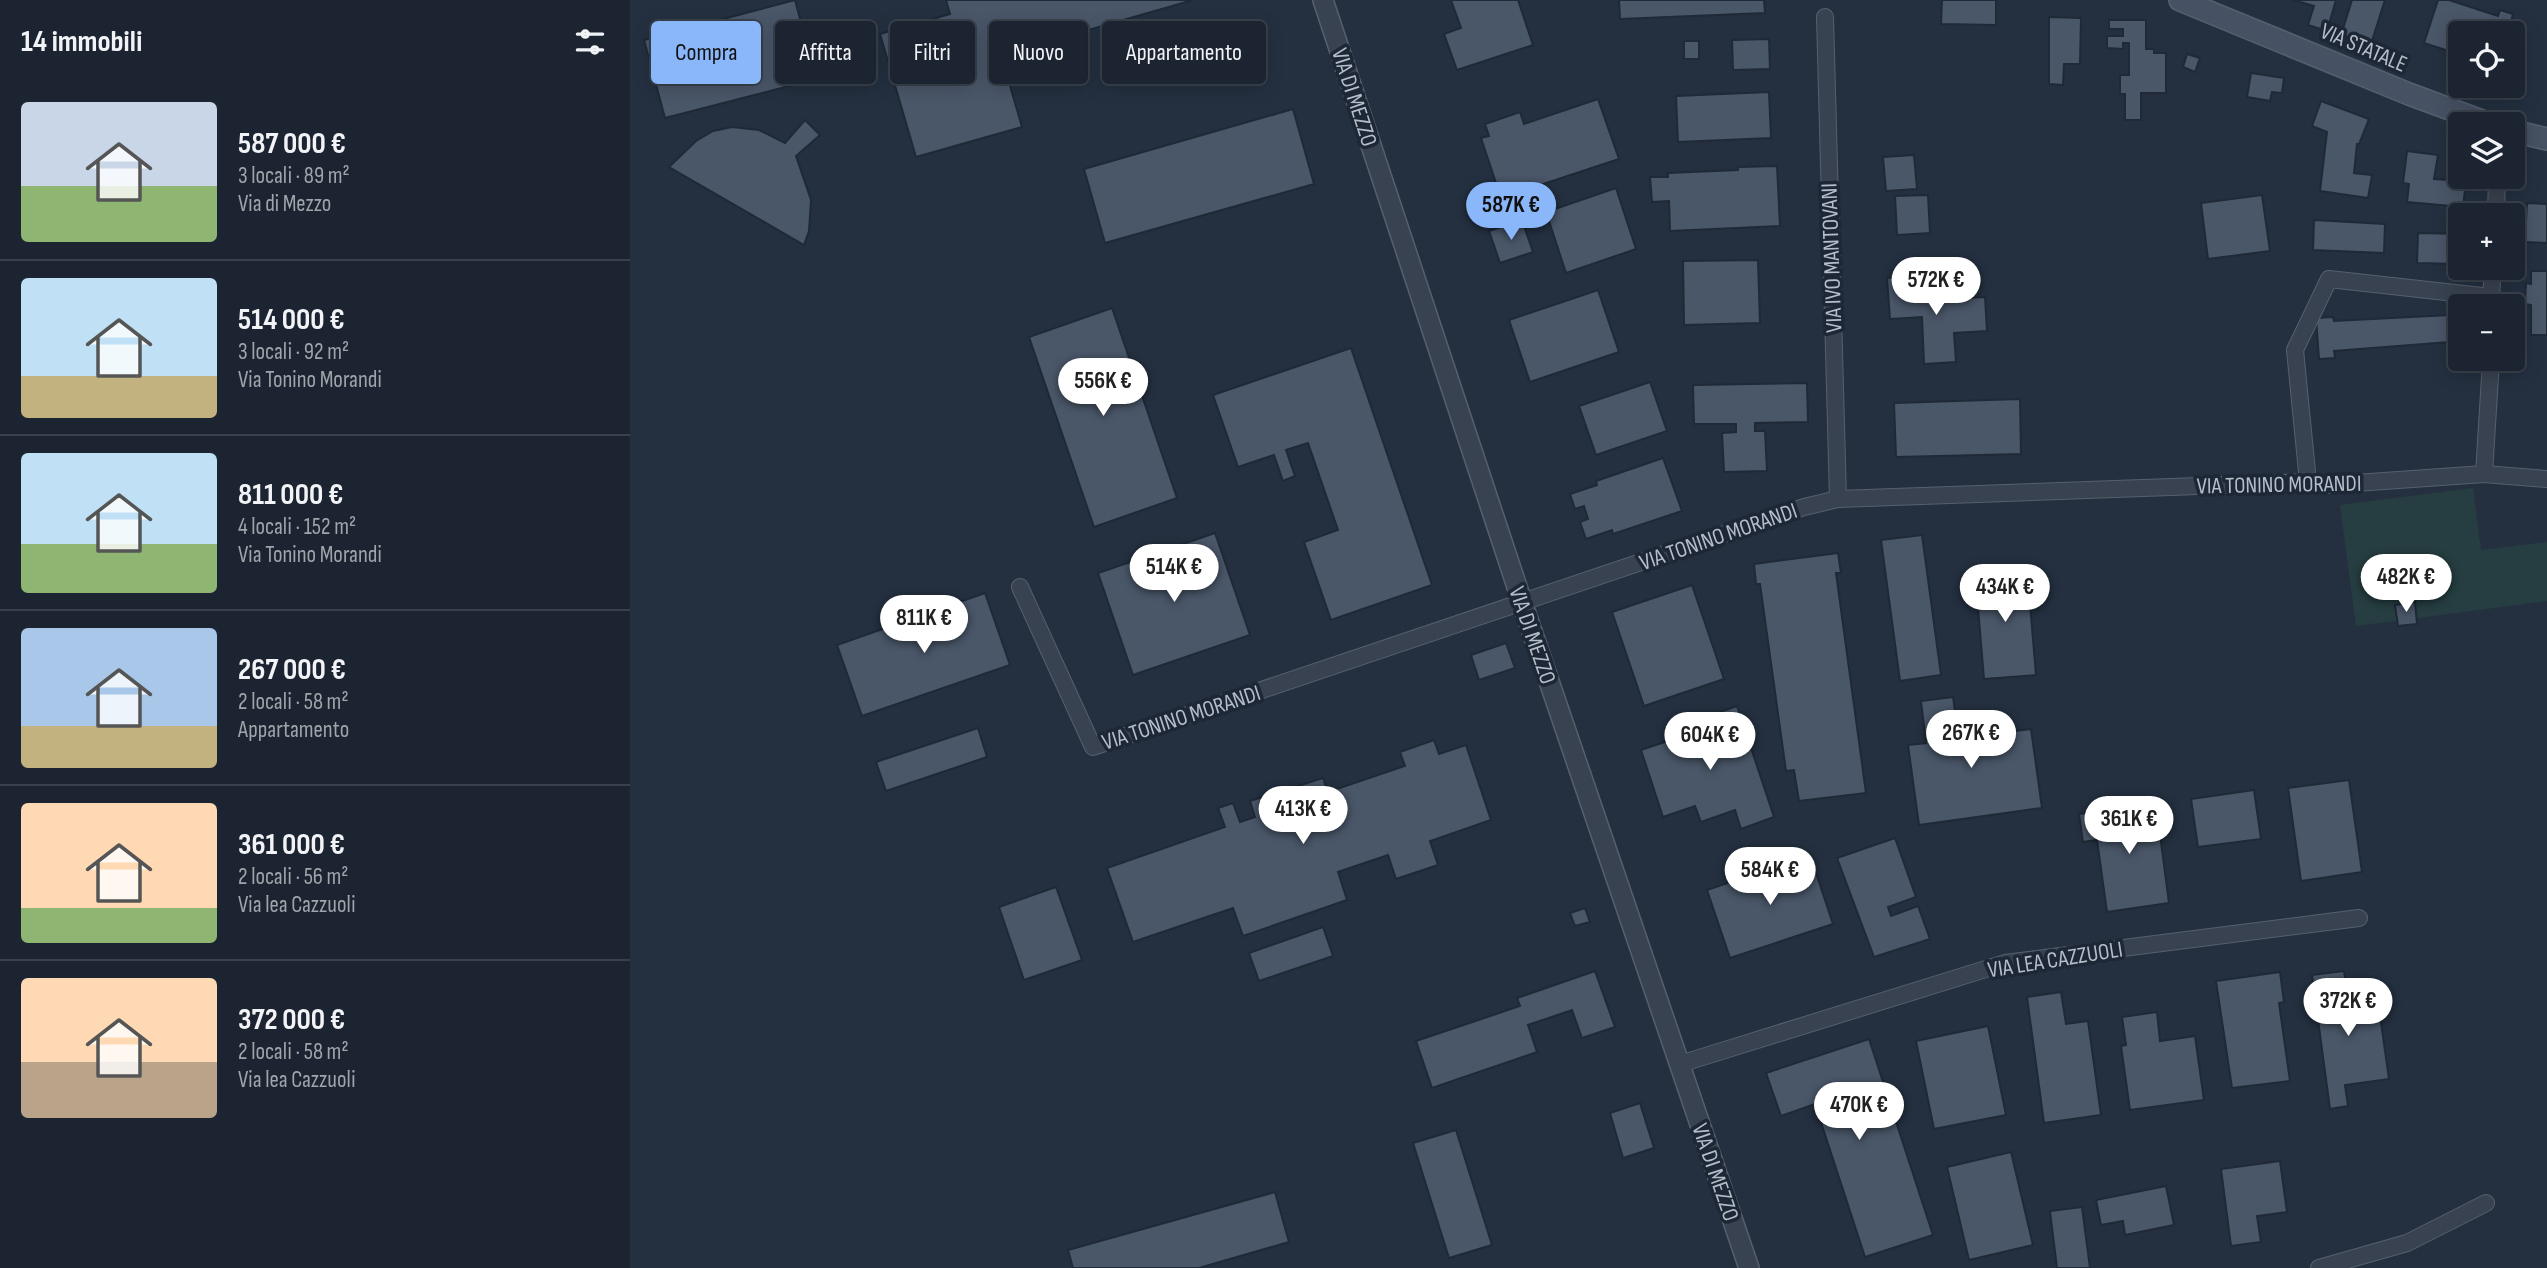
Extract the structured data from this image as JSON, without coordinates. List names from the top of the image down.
{
  "streets": {
    "main road": ["VIA STATALE"],
    "street": [
      "VIA DI MEZZO",
      "VIA IVO MANTOVANI",
      "VIA TONINO MORANDI",
      "VIA LEA CAZZUOLI"
    ]
  },
  "crossings": [
    ["VIA DI MEZZO", "VIA TONINO MORANDI"],
    ["VIA DI MEZZO", "VIA LEA CAZZUOLI"],
    ["VIA IVO MANTOVANI", "VIA TONINO MORANDI"]
  ],
  "page": {
    "heading": "14 immobili",
    "map_buttons": ["+", "−"],
    "chip": [
      "Compra",
      "Affitta",
      "Filtri",
      "Nuovo",
      "Appartamento"
    ],
    "list": [
      {
        "name": "587 000 €",
        "note": "3 locali · 89 m² · Via di Mezzo"
      },
      {
        "name": "514 000 €",
        "note": "3 locali · 92 m² · Via Tonino Morandi"
      },
      {
        "name": "811 000 €",
        "note": "4 locali · 152 m² · Via Tonino Morandi"
      },
      {
        "name": "267 000 €",
        "note": "2 locali · 58 m² · Appartamento"
      },
      {
        "name": "361 000 €",
        "note": "2 locali · 56 m² · Via lea Cazzuoli"
      },
      {
        "name": "372 000 €",
        "note": "2 locali · 58 m² · Via lea Cazzuoli"
      }
    ],
    "price": [
      "587K €",
      "572K €",
      "556K €",
      "514K €",
      "482K €",
      "434K €",
      "811K €",
      "267K €",
      "604K €",
      "413K €",
      "361K €",
      "584K €",
      "372K €",
      "470K €"
    ]
  }
}
